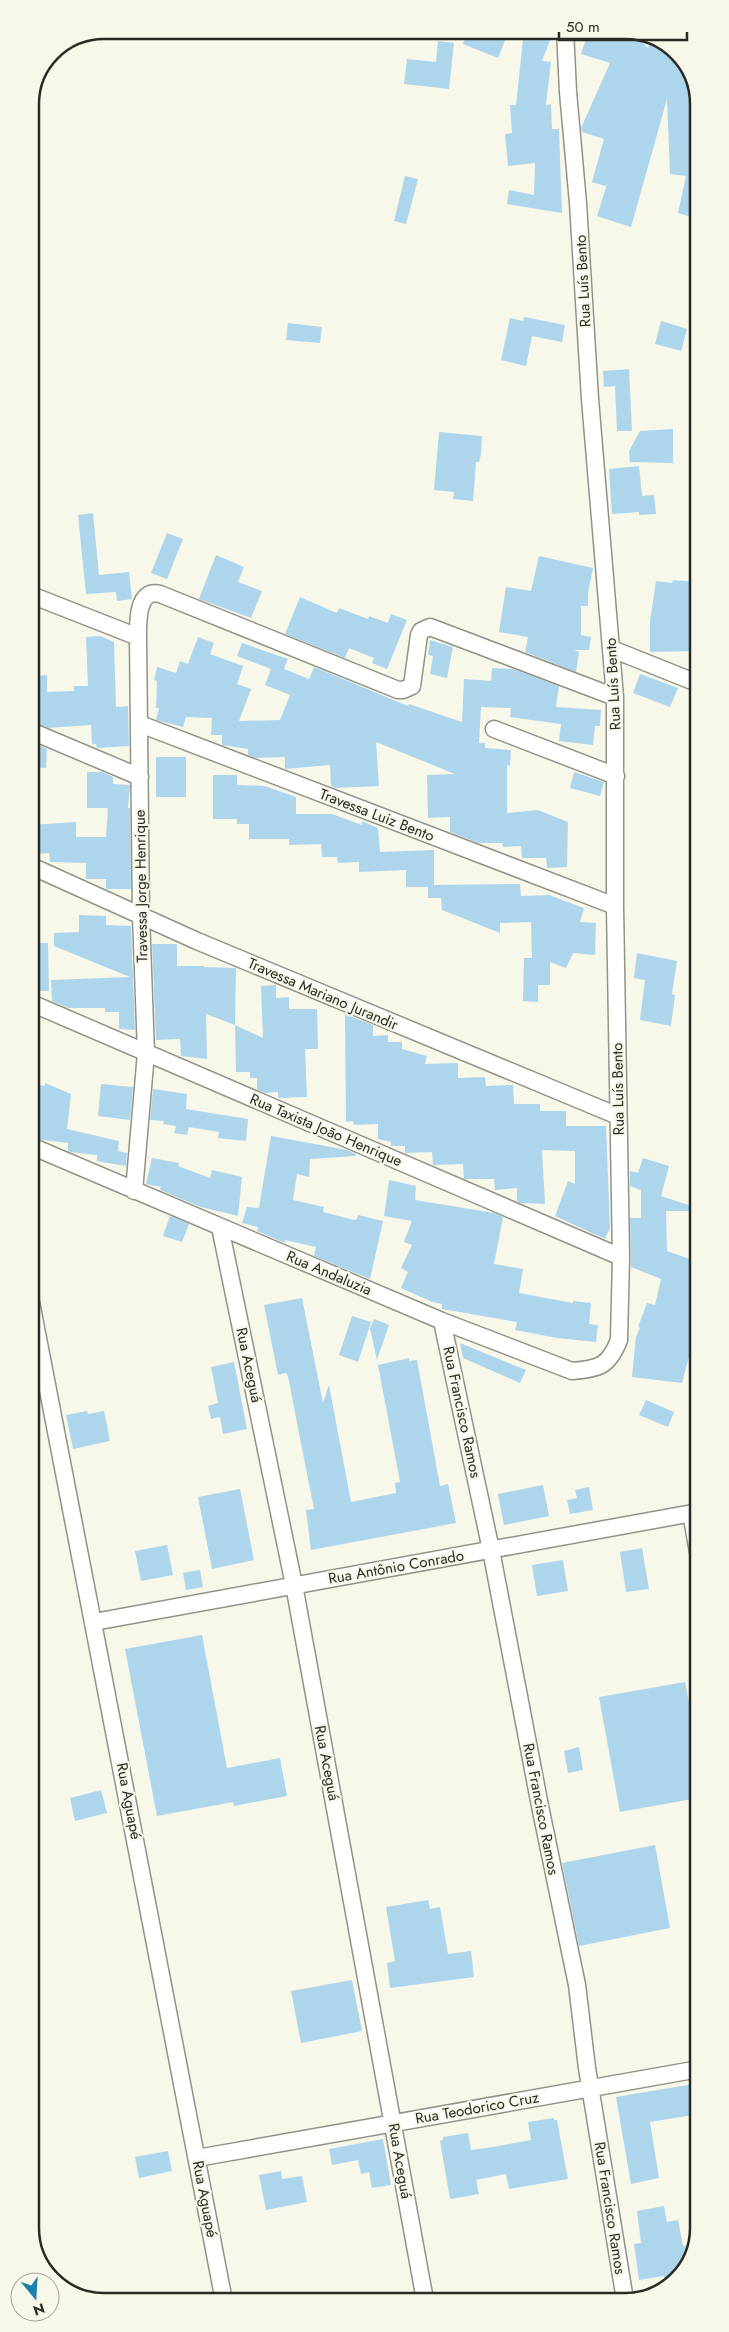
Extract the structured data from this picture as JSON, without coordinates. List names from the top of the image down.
{
  "streets": {
    "street": [
      "Rua Luís Bento",
      "Travessa Luiz Bento",
      "Travessa Jorge Henrique",
      "Travessa Mariano Jurandir",
      "Rua Taxista João Henrique",
      "Rua Andaluzia",
      "Rua Aceguá",
      "Rua Francisco Ramos",
      "Rua Antônio Conrado",
      "Rua Aguapé",
      "Rua Teodorico Cruz"
    ]
  },
  "crossings": [
    ["Rua Luís Bento", "Travessa Luiz Bento"],
    ["Rua Luís Bento", "Travessa Jorge Henrique"],
    ["Rua Luís Bento", "Travessa Mariano Jurandir"],
    ["Rua Luís Bento", "Rua Taxista João Henrique"],
    ["Rua Luís Bento", "Rua Andaluzia"],
    ["Travessa Luiz Bento", "Travessa Jorge Henrique"],
    ["Travessa Jorge Henrique", "Travessa Mariano Jurandir"],
    ["Travessa Jorge Henrique", "Rua Taxista João Henrique"],
    ["Travessa Jorge Henrique", "Rua Andaluzia"],
    ["Rua Andaluzia", "Rua Aceguá"],
    ["Rua Andaluzia", "Rua Francisco Ramos"],
    ["Rua Aceguá", "Rua Antônio Conrado"],
    ["Rua Aceguá", "Rua Teodorico Cruz"],
    ["Rua Francisco Ramos", "Rua Antônio Conrado"],
    ["Rua Francisco Ramos", "Rua Teodorico Cruz"],
    ["Rua Antônio Conrado", "Rua Aguapé"],
    ["Rua Aguapé", "Rua Teodorico Cruz"]
  ],
  "scale_bar": "50 m",
  "north": "bottom"
}
